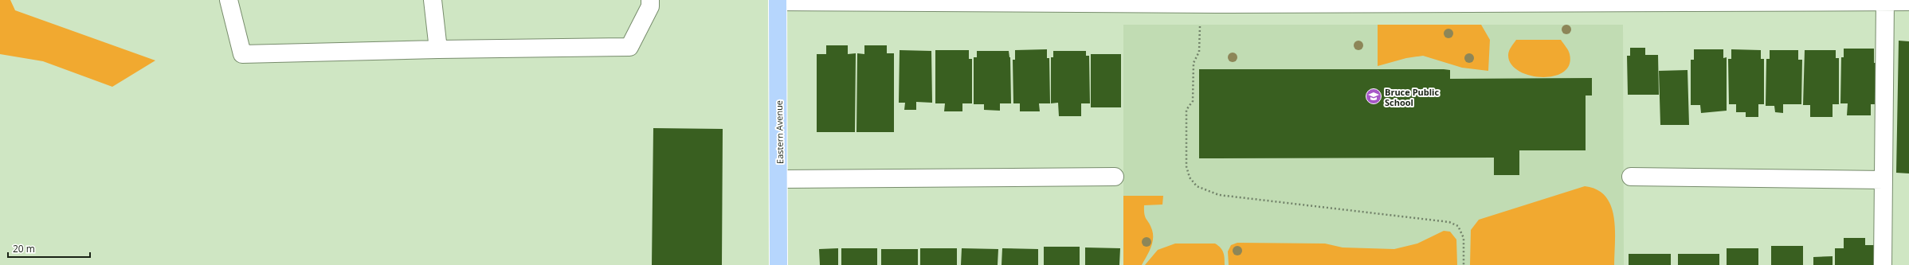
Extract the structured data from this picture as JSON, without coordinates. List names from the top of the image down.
{
  "streets": {
    "main road": ["Eastern Avenue"]
  },
  "places": {
    "school or university": ["Bruce Public School"]
  },
  "scale_bar": "20 m"
}
